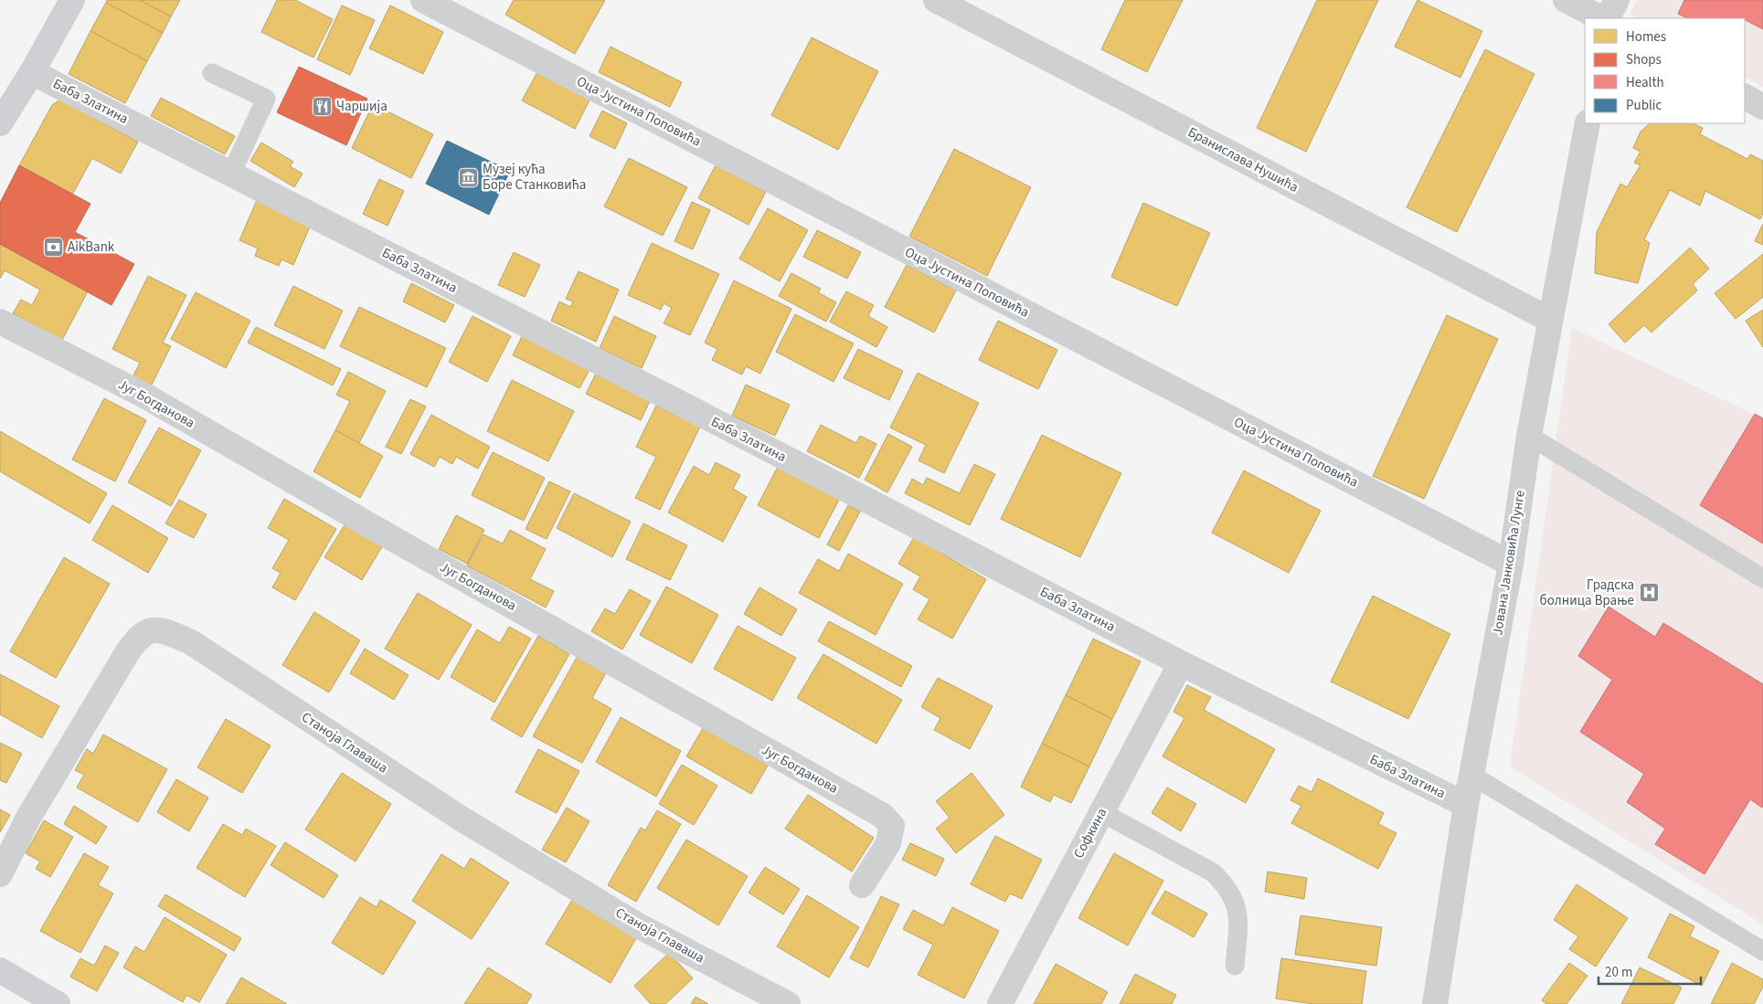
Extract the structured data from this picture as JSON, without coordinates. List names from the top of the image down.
{
  "streets": {
    "street": [
      "Баба Златина",
      "Оца Јустина Поповића",
      "Бранислава Нушића",
      "Југ Богданова",
      "Јована Јанковића Лунге",
      "Станоја Главаша",
      "Софкина"
    ]
  },
  "crossings": [
    ["Баба Златина", "Јована Јанковића Лунге"],
    ["Баба Златина", "Софкина"],
    ["Оца Јустина Поповића", "Јована Јанковића Лунге"],
    ["Бранислава Нушића", "Јована Јанковића Лунге"]
  ],
  "places": {
    "restaurant": ["Чаршија"],
    "museum": ["Музеј кућа Боре Станковића"],
    "bank": ["AikBank"],
    "hospital": ["Градска болница Врање"]
  },
  "legend": [
    "Homes",
    "Shops",
    "Health",
    "Public"
  ],
  "scale_bar": "20 m"
}
